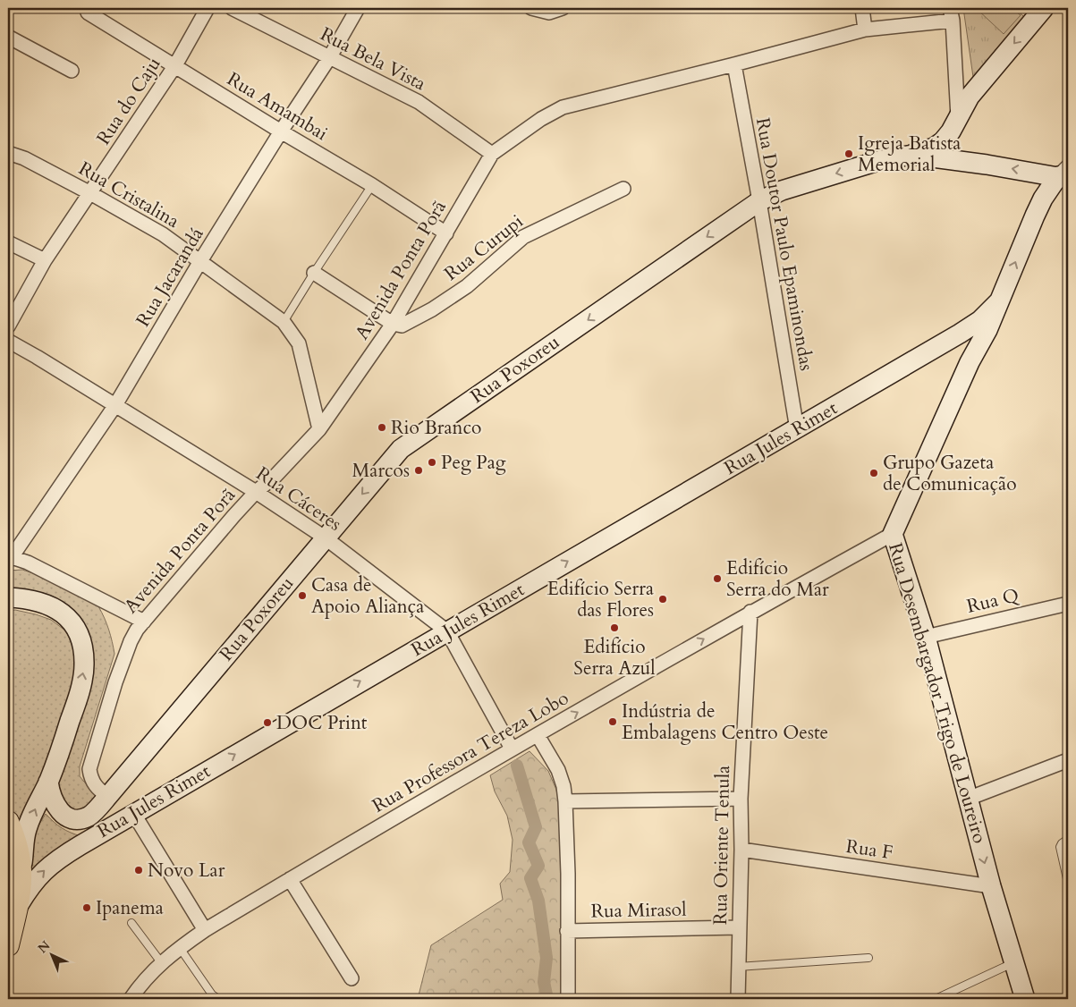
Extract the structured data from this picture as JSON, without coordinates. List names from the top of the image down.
{
  "streets": {
    "street": [
      "Rua Bela Vista",
      "Rua do Caju",
      "Rua Amambai",
      "Rua Cristalina",
      "Rua Doutor Paulo Epaminondas",
      "Rua Curupi",
      "Avenida Ponta Porã",
      "Rua Jacarandá",
      "Rua Poxoreu",
      "Rua Jules Rimet",
      "Rua Cáceres",
      "Rua Q",
      "Rua Desembargador Trigo de Loureiro",
      "Rua Professora Tereza Lobo",
      "Rua Oriente Tenula",
      "Rua F",
      "Rua Mirasol"
    ]
  },
  "crossings": [
    ["Rua Bela Vista", "Avenida Ponta Porã"],
    ["Rua Bela Vista", "Rua Jacarandá"],
    ["Rua do Caju", "Rua Amambai"],
    ["Rua do Caju", "Rua Cristalina"],
    ["Rua Amambai", "Avenida Ponta Porã"],
    ["Rua Amambai", "Rua Jacarandá"],
    ["Rua Cristalina", "Avenida Ponta Porã"],
    ["Rua Cristalina", "Rua Jacarandá"],
    ["Rua Doutor Paulo Epaminondas", "Avenida Ponta Porã"],
    ["Rua Doutor Paulo Epaminondas", "Rua Poxoreu"],
    ["Rua Doutor Paulo Epaminondas", "Rua Jules Rimet"],
    ["Rua Curupi", "Avenida Ponta Porã"],
    ["Avenida Ponta Porã", "Rua Poxoreu"],
    ["Avenida Ponta Porã", "Rua Cáceres"],
    ["Rua Jacarandá", "Rua Cáceres"],
    ["Rua Poxoreu", "Rua Cáceres"],
    ["Rua Poxoreu", "Rua Desembargador Trigo de Loureiro"],
    ["Rua Jules Rimet", "Rua Cáceres"],
    ["Rua Jules Rimet", "Rua Desembargador Trigo de Loureiro"],
    ["Rua Cáceres", "Rua Professora Tereza Lobo"],
    ["Rua Q", "Rua Desembargador Trigo de Loureiro"],
    ["Rua Desembargador Trigo de Loureiro", "Rua Professora Tereza Lobo"],
    ["Rua Desembargador Trigo de Loureiro", "Rua F"],
    ["Rua Professora Tereza Lobo", "Rua Oriente Tenula"],
    ["Rua Oriente Tenula", "Rua F"],
    ["Rua Oriente Tenula", "Rua Mirasol"]
  ],
  "one_way": ["Rua Poxoreu", "Rua Jules Rimet"],
  "places": [
    "Igreja Batista Memorial",
    "Rio Branco",
    "Peg Pag",
    "Marcos",
    "Grupo Gazeta de Comunicação",
    "Edifício Serra do Mar",
    "Casa de Apoio Aliança",
    "Edifício Serra das Flores",
    "Edifício Serra Azul",
    "Indústria de Embalagens Centro Oeste",
    "DOC Print",
    "Novo Lar",
    "Ipanema"
  ],
  "north": "top left"
}
